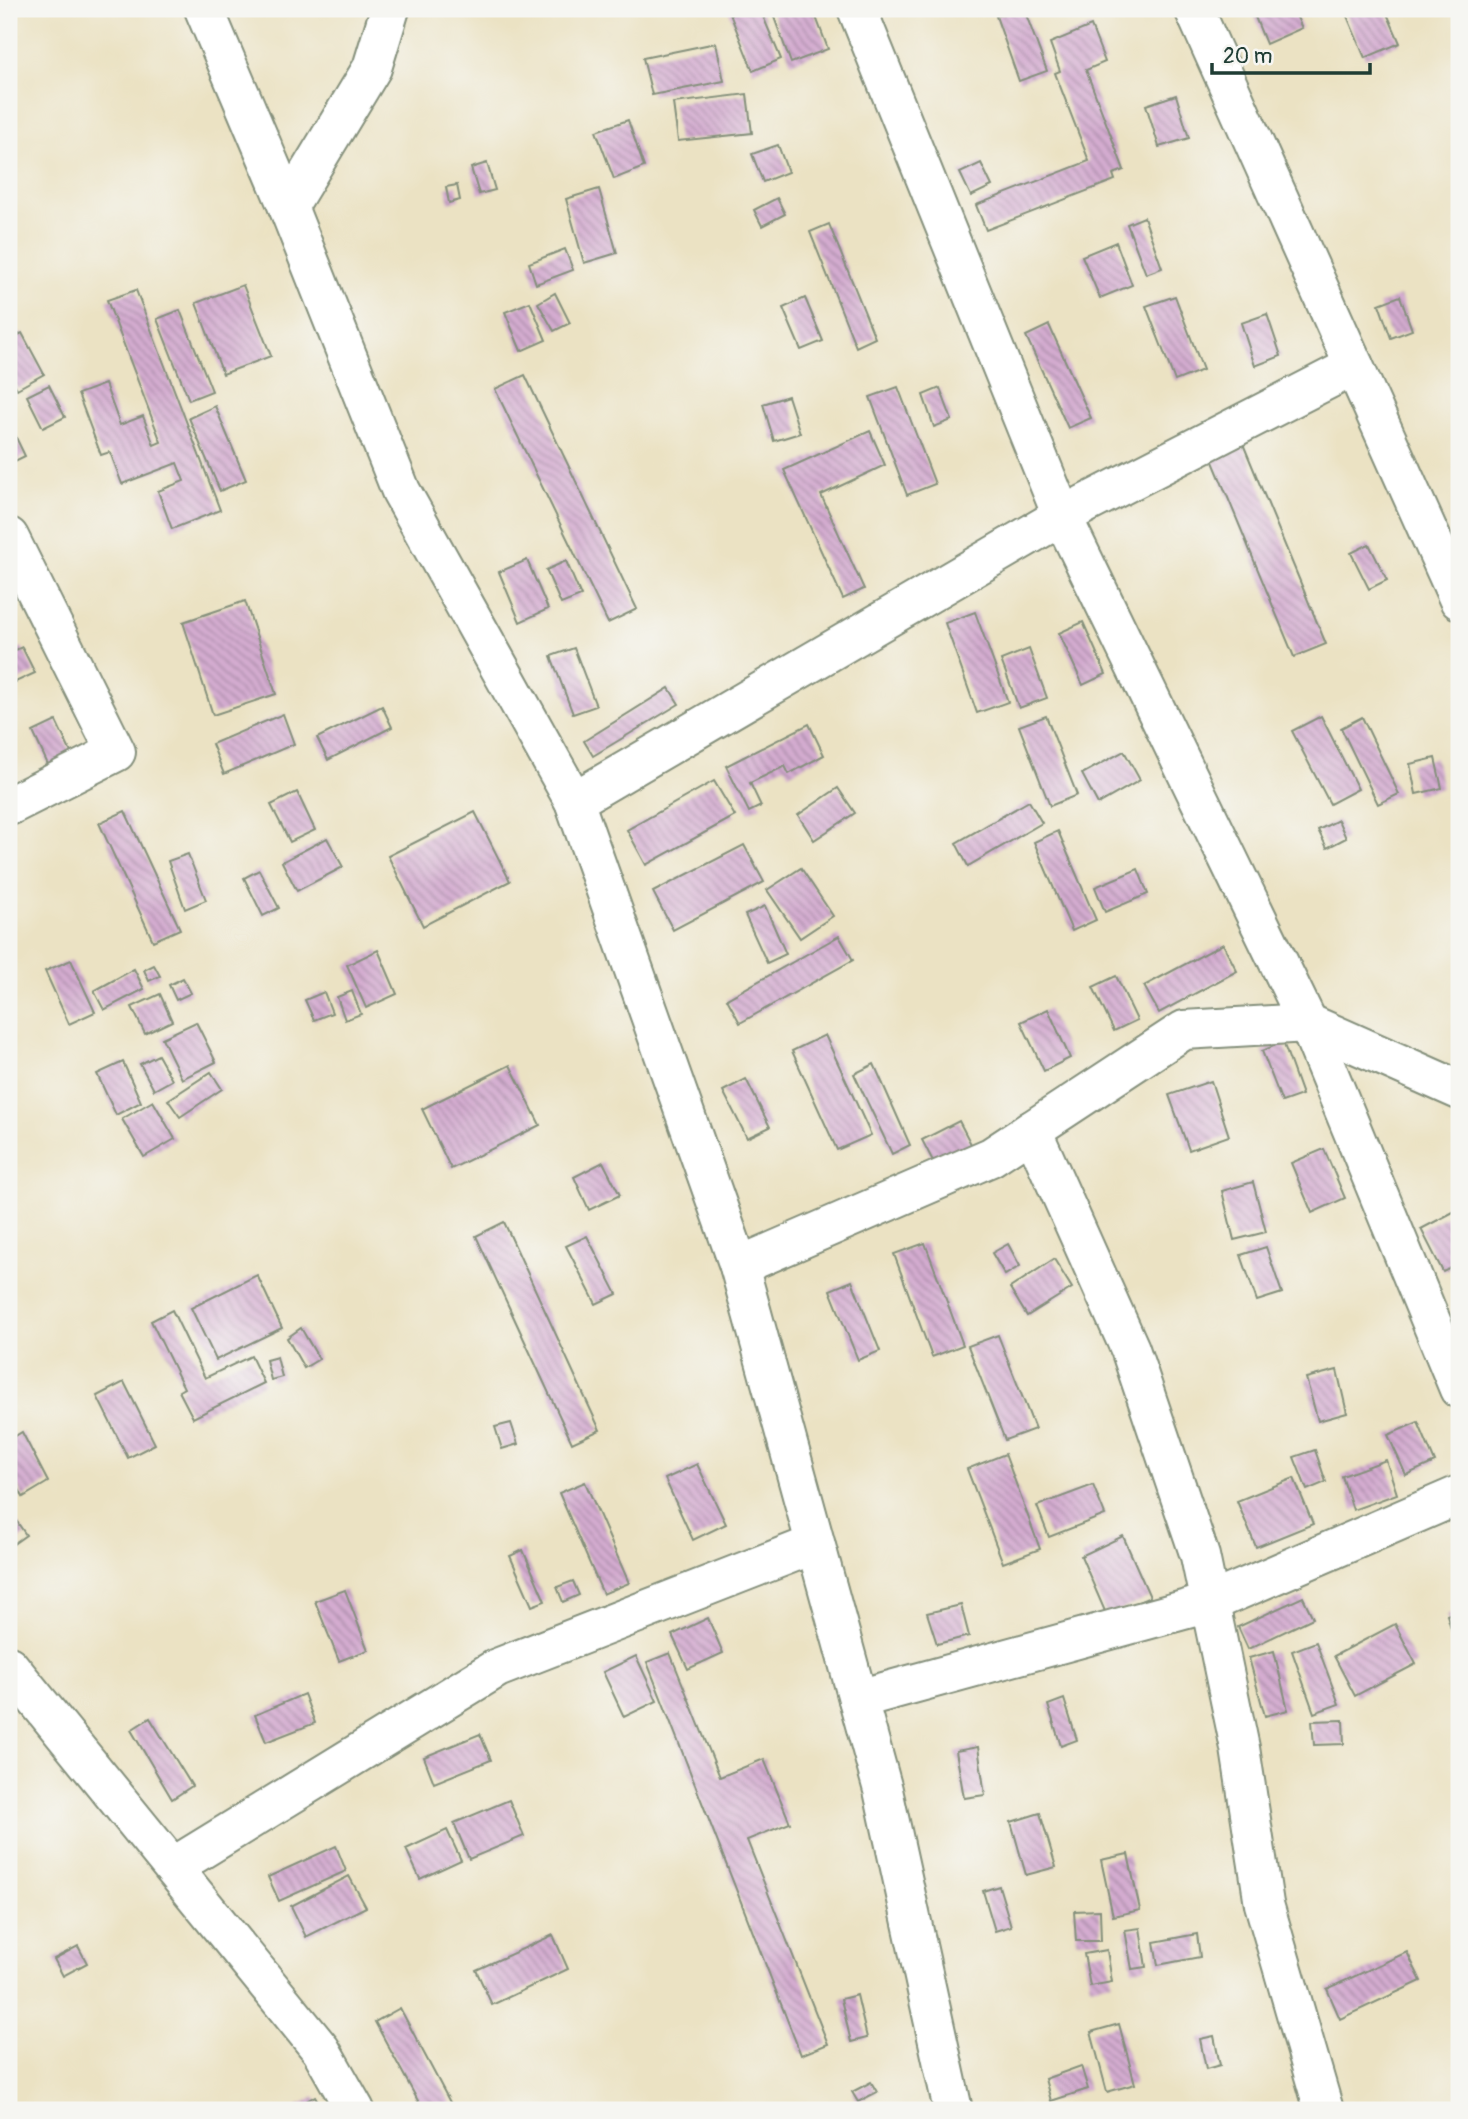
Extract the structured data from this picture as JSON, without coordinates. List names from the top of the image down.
{
  "scale_bar": "20 m"
}
